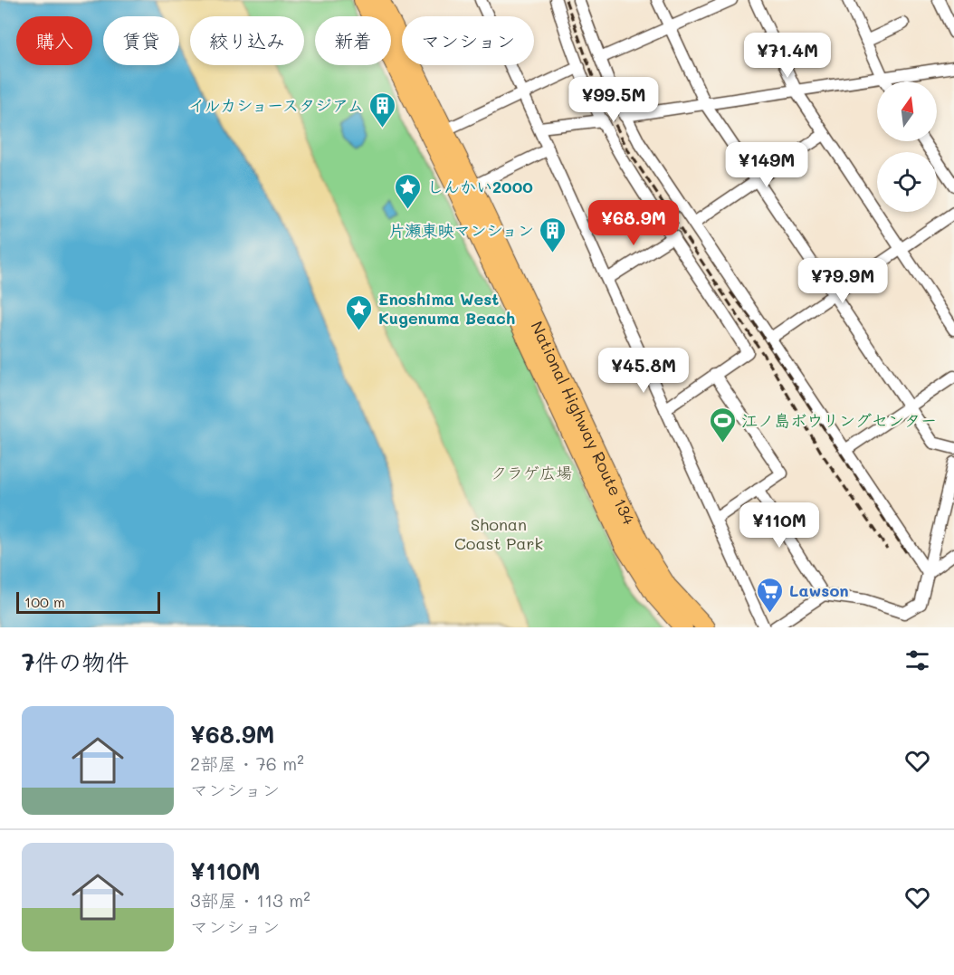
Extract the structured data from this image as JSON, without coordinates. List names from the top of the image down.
{
  "streets": {
    "highway": ["National Highway Route 134"]
  },
  "parks": ["クラゲ広場", "Shonan Coast Park"],
  "places": {
    "building": ["イルカショースタジアム", "片瀬東映マンション"],
    "place": ["しんかい2000", "Enoshima West Kugenuma Beach"],
    "sports": ["江ノ島ボウリングセンター"],
    "supermarket": ["Lawson"]
  },
  "scale_bar": "100 m",
  "north": "top",
  "page": {
    "chip": [
      "購入",
      "賃貸",
      "絞り込み",
      "新着",
      "マンション"
    ],
    "price": [
      "¥71.4M",
      "¥99.5M",
      "¥149M",
      "¥68.9M",
      "¥79.9M",
      "¥45.8M",
      "¥110M"
    ],
    "scale": "100 m",
    "heading": "7件の物件",
    "list": [
      {
        "name": "¥68.9M",
        "note": "2部屋 · 76 m² · マンション"
      },
      {
        "name": "¥110M",
        "note": "3部屋 · 113 m² · マンション"
      }
    ]
  }
}
